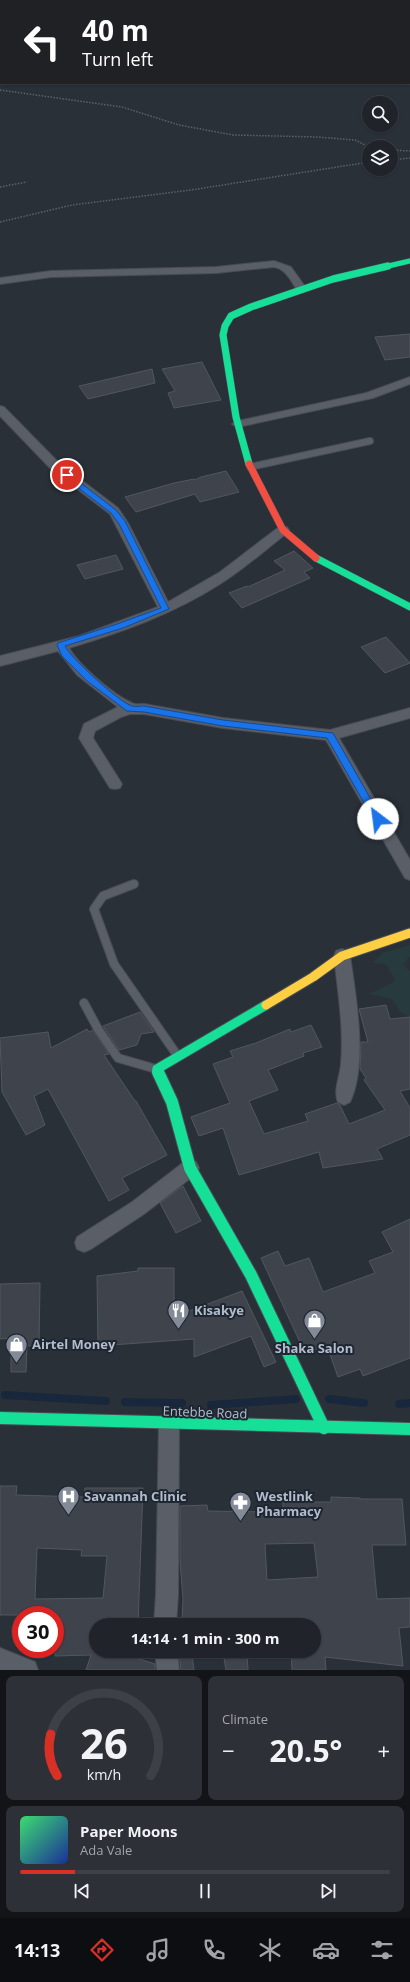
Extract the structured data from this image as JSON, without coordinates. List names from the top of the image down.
{
  "streets": {
    "street": ["Entebbe Road"]
  },
  "places": {
    "restaurant": ["Kisakye"],
    "shop": ["Shaka Salon", "Airtel Money"],
    "hospital": ["Savannah Clinic"],
    "pharmacy": ["Westlink Pharmacy"]
  },
  "page": {
    "turn": ["40 m", "Turn left"],
    "limit": "30",
    "trip": "14:14 · 1 min · 300 m",
    "tile": "Climate",
    "heat": ["−", "20.5°", "+"],
    "song": ["Paper Moons", "Ada Vale"],
    "tabs": "14:13",
    "gauge": ["26", "km/h"]
  }
}
